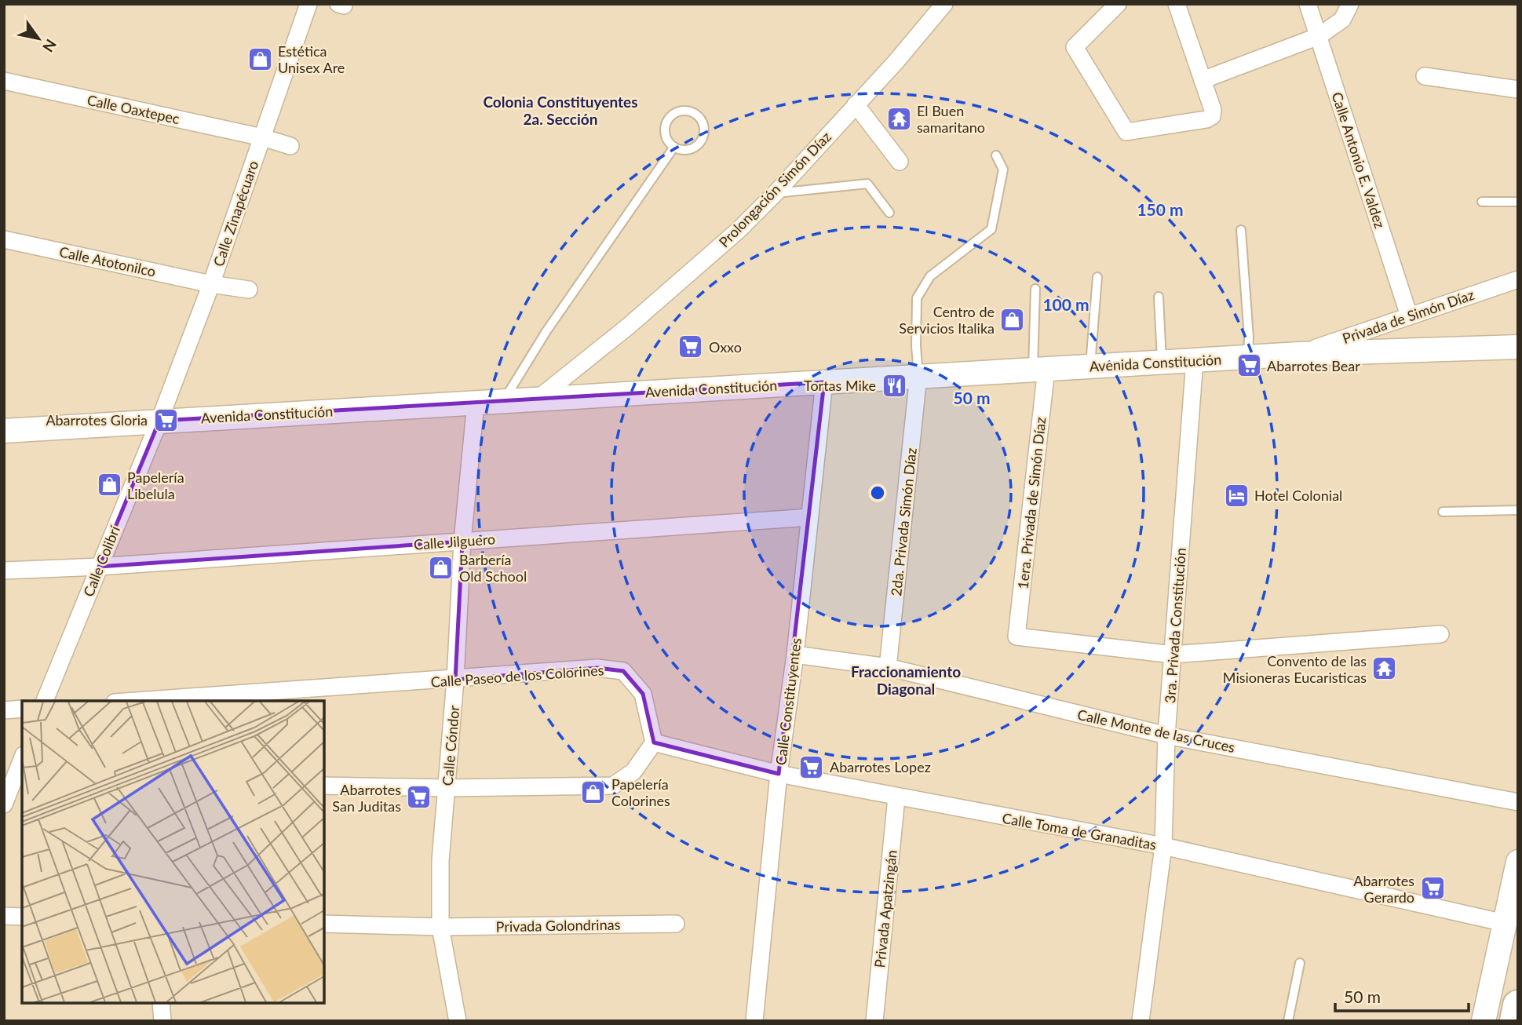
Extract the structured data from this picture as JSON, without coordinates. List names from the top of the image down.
{
  "streets": {
    "main road": ["Avenida Constitución"],
    "street": [
      "Calle Oaxtepec",
      "Calle Antonio E. Valdez",
      "Prolongación Simón Díaz",
      "Calle Zinapécuaro",
      "Calle Atotonilco",
      "Privada de Simón Díaz",
      "1era. Privada de Simón Díaz",
      "2da. Privada Simón Díaz",
      "Calle Jilguero",
      "Calle Colibrí",
      "3ra. Privada Constitución",
      "Calle Paseo de los Colorines",
      "Calle Constituyentes",
      "Calle Monte de las Cruces",
      "Calle Cóndor",
      "Calle Toma de Granaditas",
      "Privada Apatzingán",
      "Privada Golondrinas"
    ]
  },
  "crossings": [
    ["Calle Oaxtepec", "Calle Zinapécuaro"],
    ["Calle Antonio E. Valdez", "Privada de Simón Díaz"],
    ["Prolongación Simón Díaz", "Avenida Constitución"],
    ["Calle Zinapécuaro", "Calle Atotonilco"],
    ["Calle Zinapécuaro", "Avenida Constitución"],
    ["Calle Zinapécuaro", "Calle Colibrí"],
    ["Privada de Simón Díaz", "Avenida Constitución"],
    ["Avenida Constitución", "1era. Privada de Simón Díaz"],
    ["Avenida Constitución", "2da. Privada Simón Díaz"],
    ["Avenida Constitución", "Calle Colibrí"],
    ["Avenida Constitución", "3ra. Privada Constitución"],
    ["Avenida Constitución", "Calle Constituyentes"],
    ["Avenida Constitución", "Calle Cóndor"],
    ["1era. Privada de Simón Díaz", "3ra. Privada Constitución"],
    ["2da. Privada Simón Díaz", "Calle Monte de las Cruces"],
    ["Calle Jilguero", "Calle Colibrí"],
    ["Calle Jilguero", "Calle Constituyentes"],
    ["Calle Jilguero", "Calle Cóndor"],
    ["3ra. Privada Constitución", "Calle Monte de las Cruces"],
    ["3ra. Privada Constitución", "Calle Toma de Granaditas"],
    ["Calle Paseo de los Colorines", "Calle Cóndor"],
    ["Calle Paseo de los Colorines", "Calle Toma de Granaditas"],
    ["Calle Constituyentes", "Calle Monte de las Cruces"],
    ["Calle Constituyentes", "Calle Toma de Granaditas"],
    ["Calle Cóndor", "Privada Golondrinas"],
    ["Calle Toma de Granaditas", "Privada Apatzingán"]
  ],
  "districts": ["Colonia Constituyentes 2a. Sección", "Fraccionamiento Diagonal"],
  "places": {
    "shop": [
      "Estética Unisex Are",
      "Centro de Servicios Italika",
      "Papelería Libelula",
      "Barbería Old School",
      "Papelería Colorines"
    ],
    "temple": ["El Buen samaritano", "Convento de las Misioneras Eucaristicas"],
    "supermarket": [
      "Oxxo",
      "Abarrotes Bear",
      "Abarrotes Gloria",
      "Abarrotes Lopez",
      "Abarrotes San Juditas",
      "Abarrotes Gerardo"
    ],
    "restaurant": ["Tortas Mike"],
    "hotel": ["Hotel Colonial"]
  },
  "scale_bar": "50 m",
  "north": "bottom right",
  "rings": ["150 m", "100 m", "50 m"]
}
